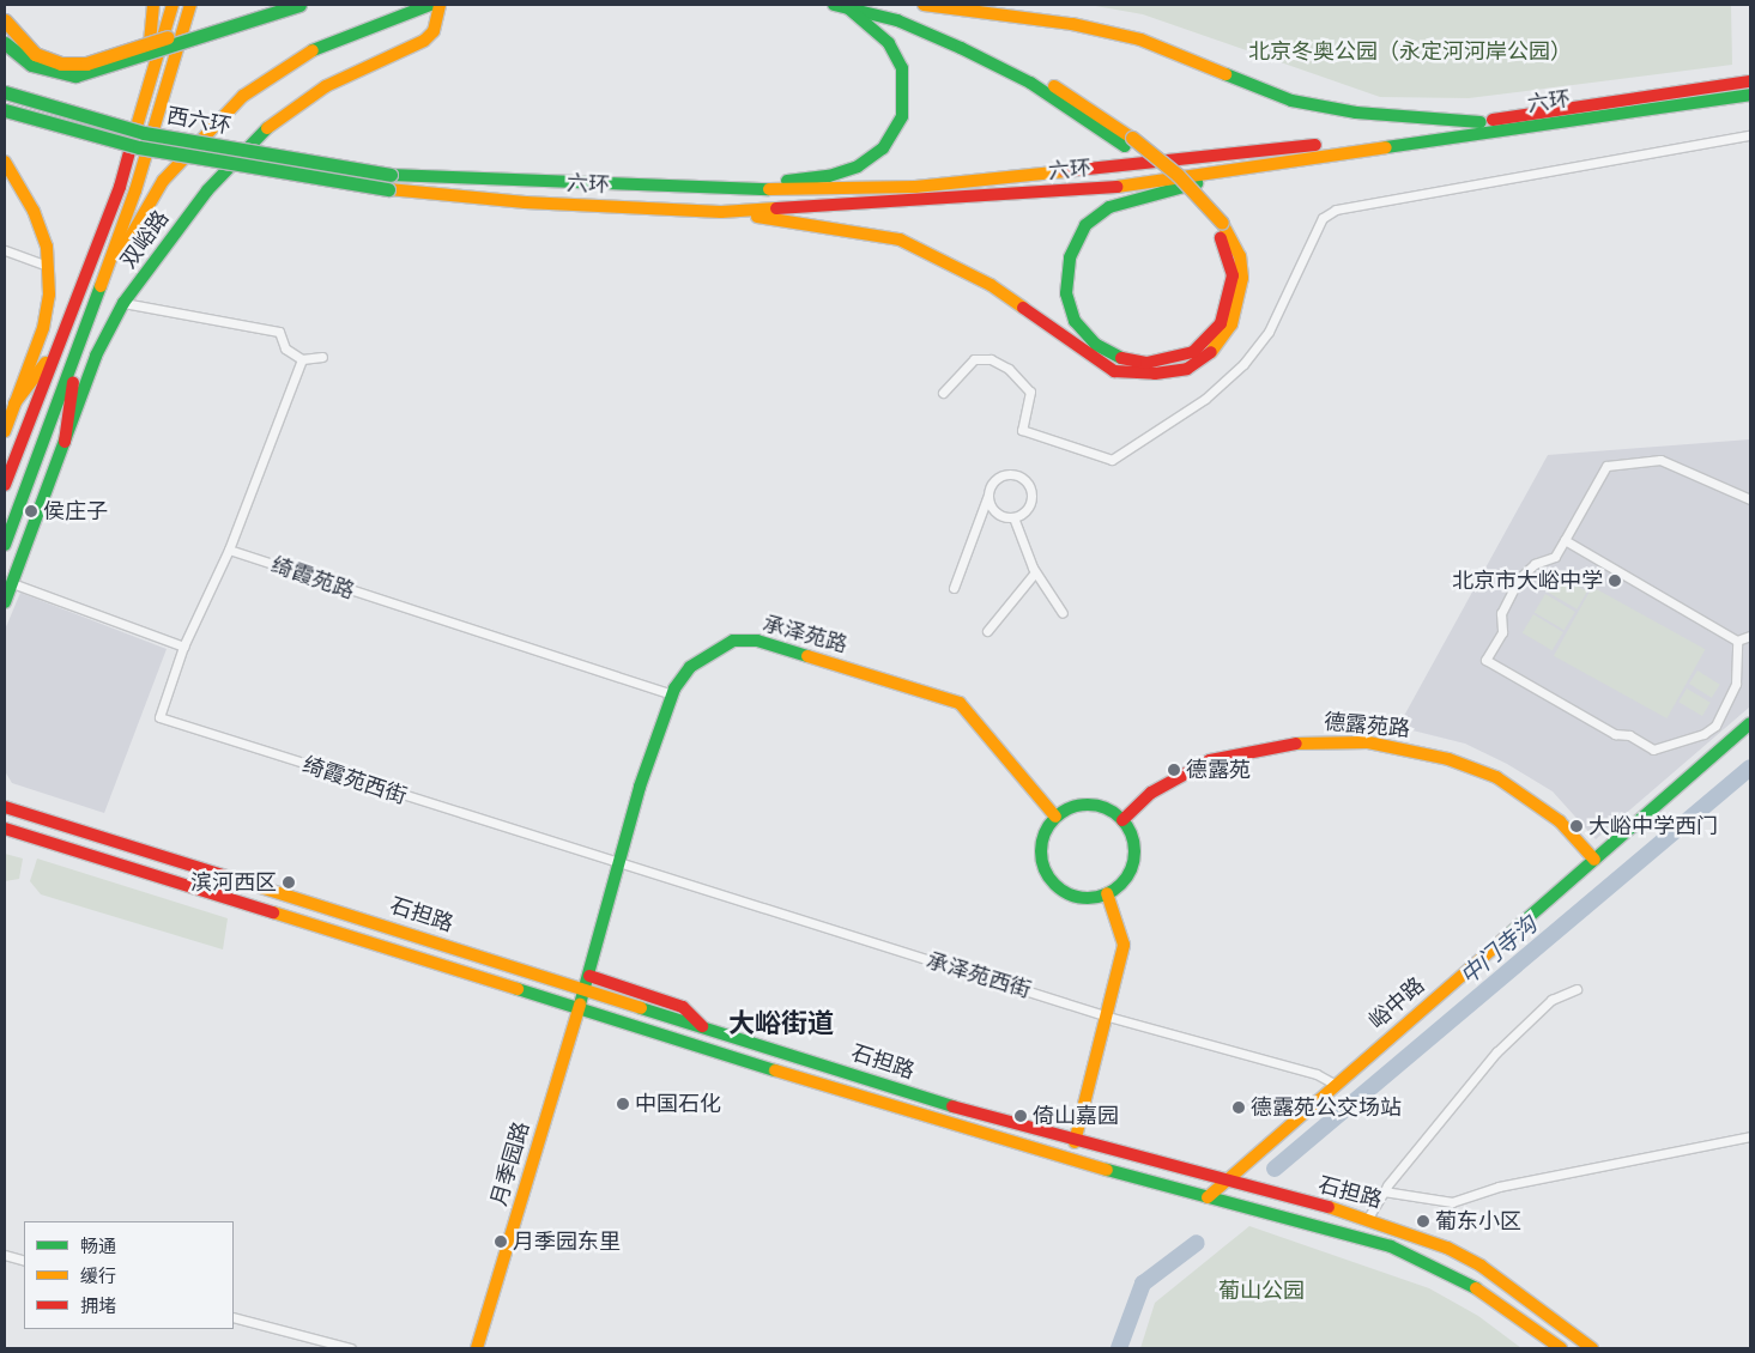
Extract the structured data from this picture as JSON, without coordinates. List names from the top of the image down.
{
  "streets": {
    "main road": [
      "六环",
      "西六环",
      "双峪路",
      "承泽苑路",
      "德露苑路",
      "石担路",
      "峪中路",
      "月季园路"
    ],
    "street": ["绮霞苑路", "绮霞苑西街", "承泽苑西街"]
  },
  "crossings": [
    ["六环", "西六环"],
    ["绮霞苑路", "承泽苑路"],
    ["承泽苑路", "德露苑路"],
    ["承泽苑路", "绮霞苑西街"],
    ["承泽苑路", "石担路"],
    ["承泽苑路", "承泽苑西街"],
    ["承泽苑路", "月季园路"],
    ["德露苑路", "峪中路"],
    ["绮霞苑西街", "承泽苑西街"],
    ["石担路", "峪中路"],
    ["石担路", "月季园路"],
    ["承泽苑西街", "峪中路"]
  ],
  "districts": ["大峪街道"],
  "water": ["中门寺沟"],
  "parks": ["北京冬奥公园（永定河河岸公园）", "葡山公园"],
  "places": [
    "侯庄子",
    "北京市大峪中学",
    "德露苑",
    "大峪中学西门",
    "滨河西区",
    "中国石化",
    "德露苑公交场站",
    "倚山嘉园",
    "葡东小区",
    "月季园东里"
  ],
  "legend": ["畅通", "缓行", "拥堵"]
}
